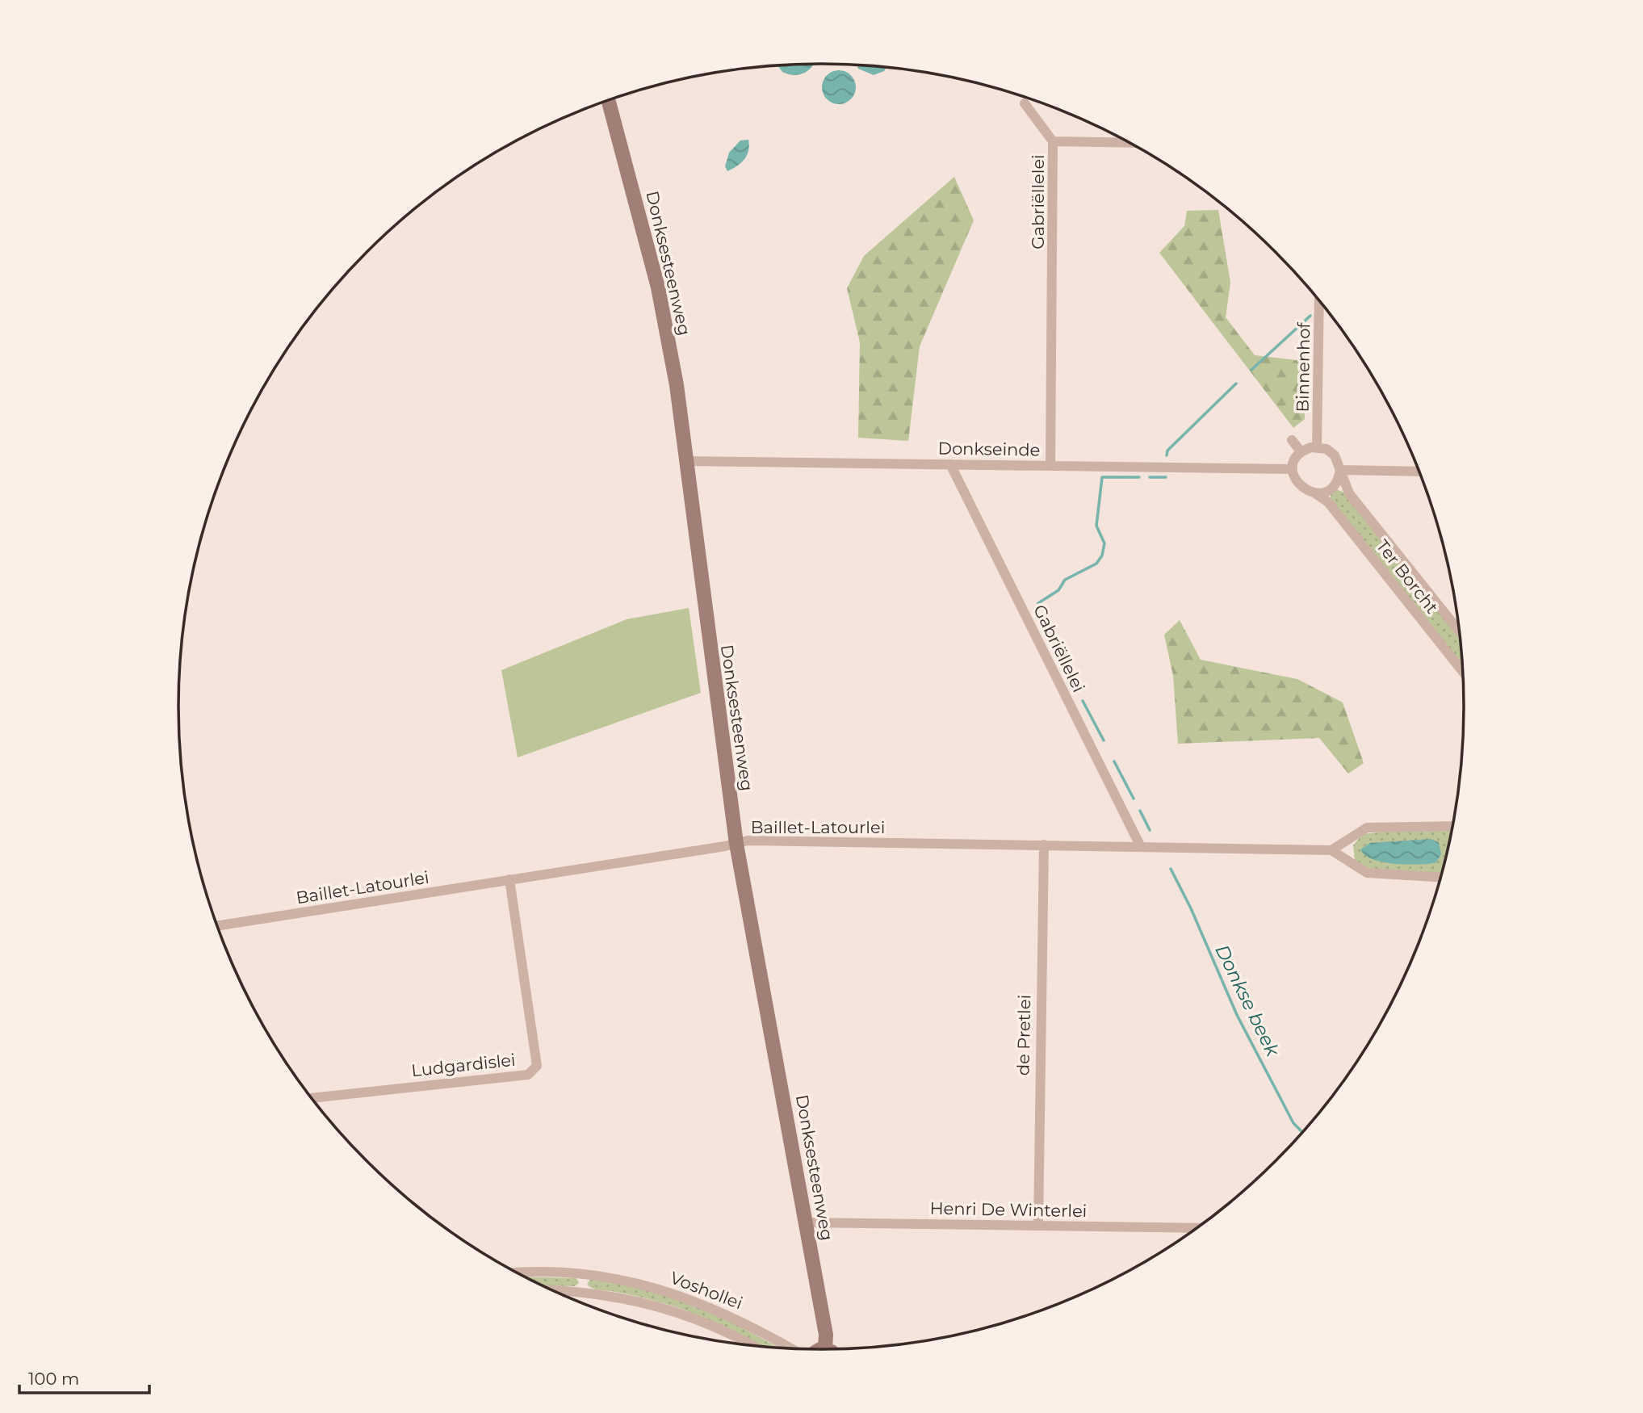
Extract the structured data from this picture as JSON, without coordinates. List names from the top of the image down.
{
  "streets": {
    "street": [
      "Gabriëllelei",
      "Donksesteenweg",
      "Binnenhof",
      "Donkseinde",
      "Ter Borcht",
      "Baillet-Latourlei",
      "de Pretlei",
      "Ludgardislei",
      "Henri De Winterlei",
      "Voshollei"
    ]
  },
  "crossings": [
    ["Gabriëllelei", "Donkseinde"],
    ["Gabriëllelei", "Baillet-Latourlei"],
    ["Donksesteenweg", "Donkseinde"],
    ["Donksesteenweg", "Baillet-Latourlei"],
    ["Donksesteenweg", "Henri De Winterlei"],
    ["Binnenhof", "Donkseinde"],
    ["Binnenhof", "Ter Borcht"],
    ["Donkseinde", "Ter Borcht"],
    ["Baillet-Latourlei", "de Pretlei"],
    ["Baillet-Latourlei", "Ludgardislei"],
    ["de Pretlei", "Henri De Winterlei"]
  ],
  "water": ["Donkse beek"],
  "scale_bar": "100 m"
}
